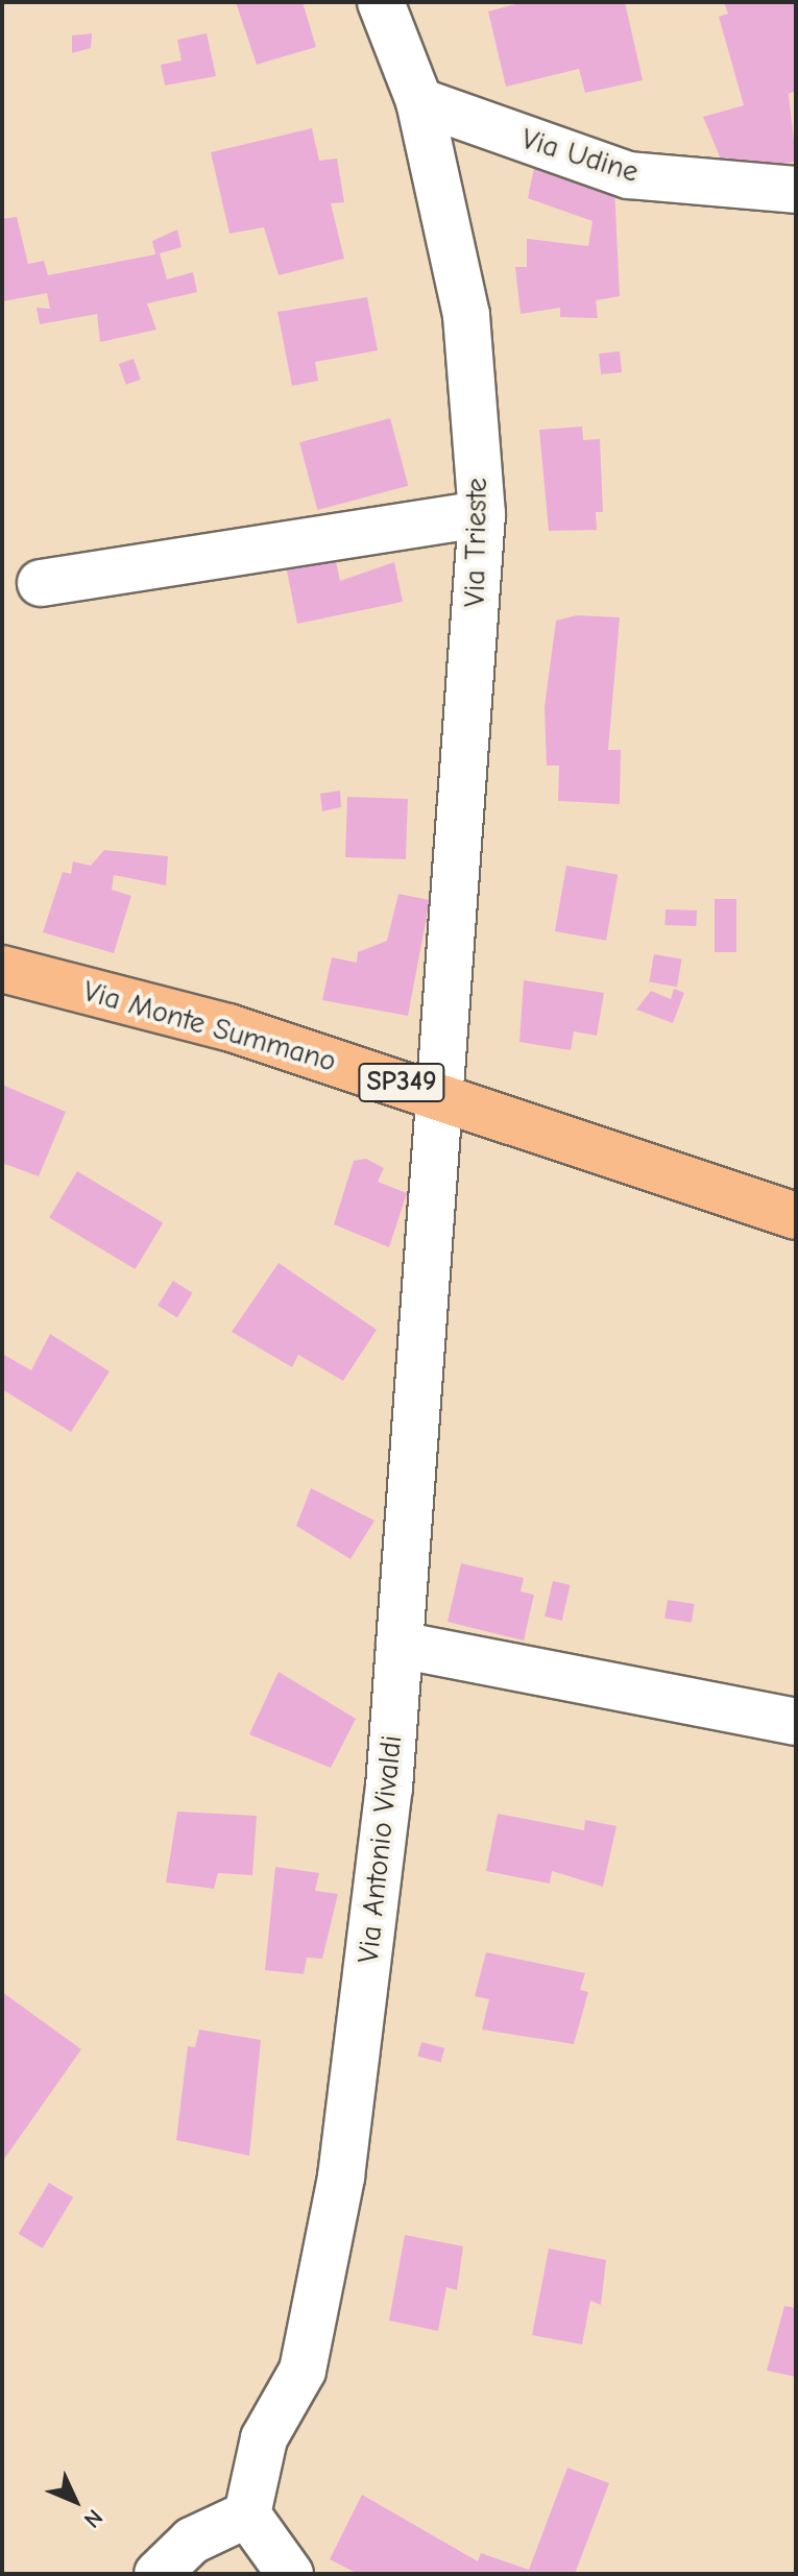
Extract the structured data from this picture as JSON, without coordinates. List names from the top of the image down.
{
  "streets": {
    "main road": ["Via Monte Summano", "SP349"],
    "street": ["Via Udine", "Via Trieste", "Via Antonio Vivaldi"]
  },
  "crossings": [
    ["Via Udine", "Via Trieste"],
    ["Via Trieste", "Via Monte Summano"],
    ["Via Trieste", "Via Antonio Vivaldi"],
    ["Via Monte Summano", "Via Antonio Vivaldi"]
  ],
  "north": "bottom right"
}
